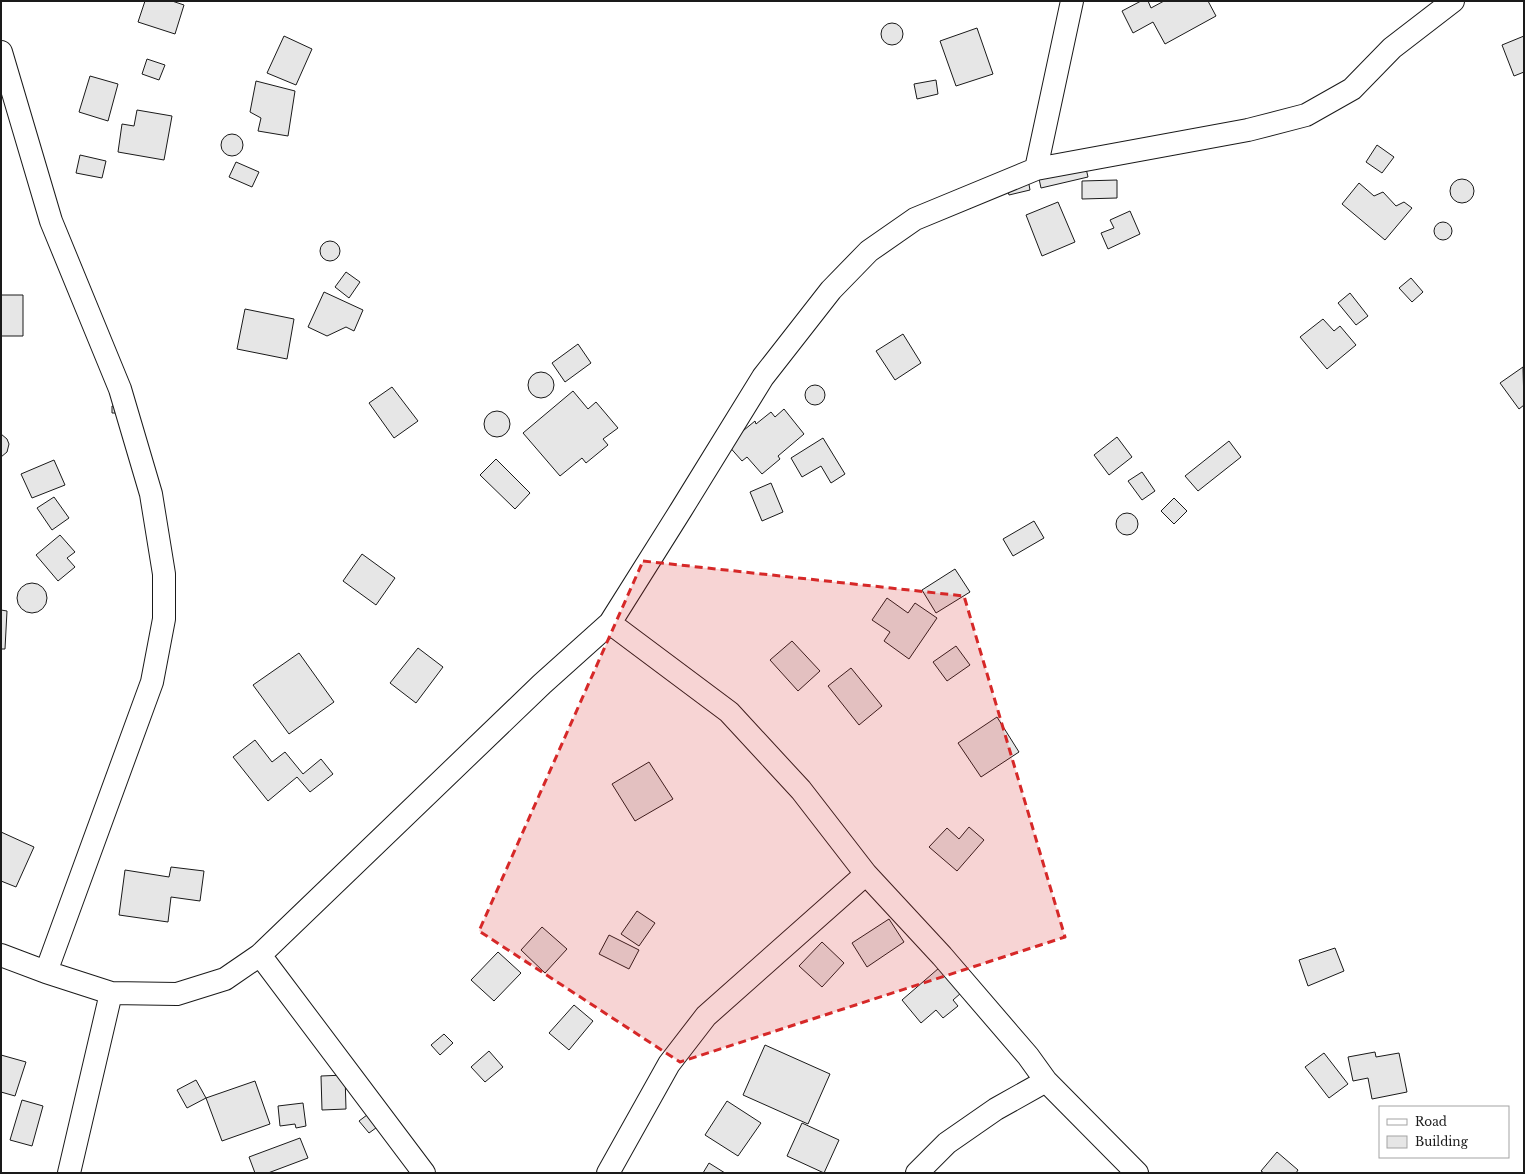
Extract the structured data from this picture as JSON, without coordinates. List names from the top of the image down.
{
  "legend": ["Road", "Building"]
}
